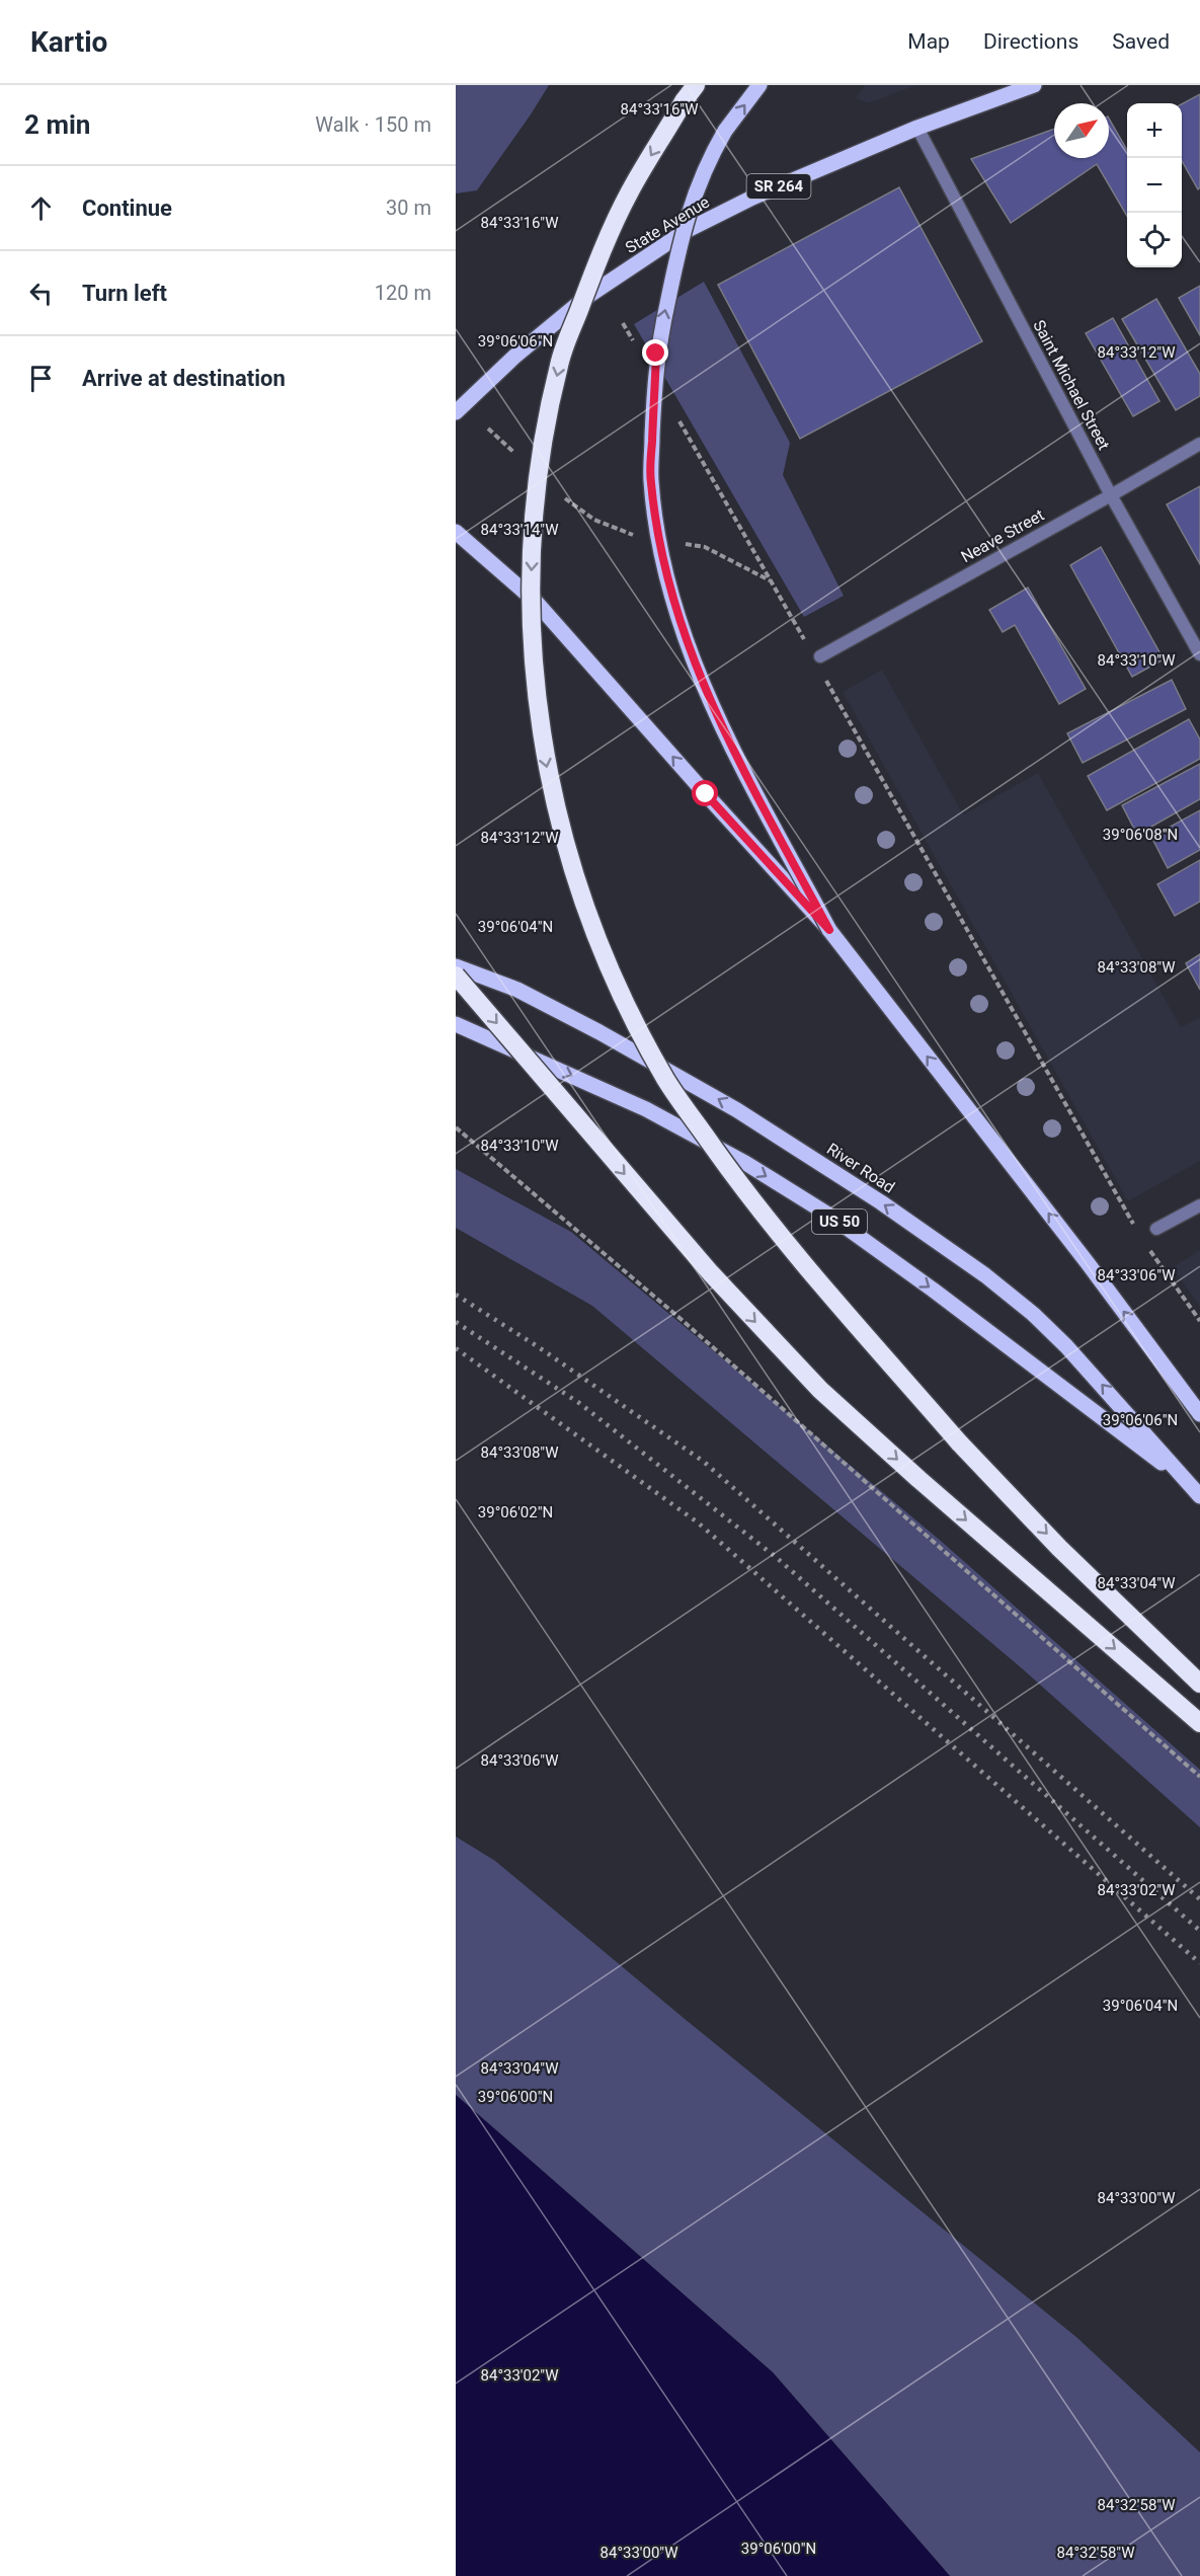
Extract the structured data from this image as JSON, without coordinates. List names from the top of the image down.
{
  "streets": {
    "main road": [
      "SR 264",
      "State Avenue",
      "River Road",
      "US 50"
    ],
    "street": ["Saint Michael Street", "Neave Street"]
  },
  "crossings": [
    ["State Avenue", "Saint Michael Street"],
    ["Saint Michael Street", "Neave Street"]
  ],
  "north": "top right",
  "page": {
    "header": "Kartio",
    "nav": ["Map", "Directions", "Saved"],
    "heading": ["2 min", "Walk · 150 m"],
    "map_buttons": ["+", "−"],
    "list": [
      ["Continue", "30 m"],
      ["Turn left", "120 m"],
      "Arrive at destination"
    ]
  },
  "coordinates": [
    "84°33'16\"W",
    "39°06'06\"N",
    "84°33'12\"W",
    "84°33'14\"W",
    "84°33'10\"W",
    "39°06'08\"N",
    "39°06'04\"N",
    "84°33'08\"W",
    "84°33'06\"W",
    "39°06'02\"N",
    "84°33'04\"W",
    "84°33'02\"W",
    "39°06'00\"N",
    "84°33'00\"W",
    "84°32'58\"W"
  ]
}
